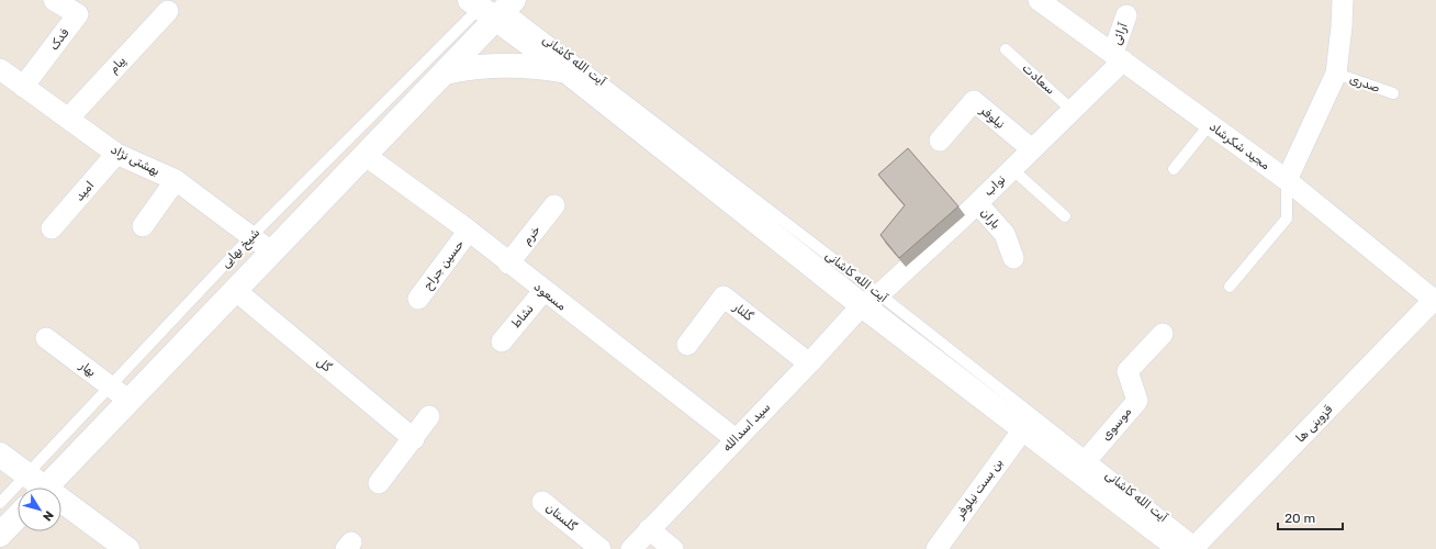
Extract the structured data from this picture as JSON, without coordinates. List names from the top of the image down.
{
  "streets": {
    "main road": ["آیت الله کاشانی", "شیخ بهایی"],
    "street": [
      "آرائی",
      "فدک",
      "پیام",
      "نیلوفر",
      "مجید شکرشاد",
      "بهشتی نژاد",
      "نواب",
      "امید",
      "باران",
      "خرم",
      "حسین جراح",
      "مسعود",
      "گلنار",
      "نشاط",
      "گل",
      "بهار",
      "موسوی",
      "قزوینی ها",
      "سید اسدالله",
      "بن بست نیلوفر",
      "گلستان"
    ],
    "lane": ["سعادت", "صدری"]
  },
  "crossings": [
    ["آرائی", "مجید شکرشاد"],
    ["آرائی", "نواب"],
    ["فدک", "بهشتی نژاد"],
    ["آیت الله کاشانی", "نواب"],
    ["آیت الله کاشانی", "شیخ بهایی"],
    ["آیت الله کاشانی", "موسوی"],
    ["آیت الله کاشانی", "قزوینی ها"],
    ["آیت الله کاشانی", "سید اسدالله"],
    ["آیت الله کاشانی", "بن بست نیلوفر"],
    ["پیام", "بهشتی نژاد"],
    ["سعادت", "نواب"],
    ["نیلوفر", "نواب"],
    ["مجید شکرشاد", "نواب"],
    ["مجید شکرشاد", "قزوینی ها"],
    ["بهشتی نژاد", "امید"],
    ["بهشتی نژاد", "شیخ بهایی"],
    ["نواب", "باران"],
    ["نواب", "سید اسدالله"],
    ["خرم", "مسعود"],
    ["شیخ بهایی", "مسعود"],
    ["شیخ بهایی", "گل"],
    ["شیخ بهایی", "بهار"],
    ["حسین جراح", "مسعود"],
    ["مسعود", "نشاط"],
    ["مسعود", "سید اسدالله"],
    ["گلنار", "سید اسدالله"]
  ],
  "scale_bar": "20 m",
  "north": "bottom right"
}
